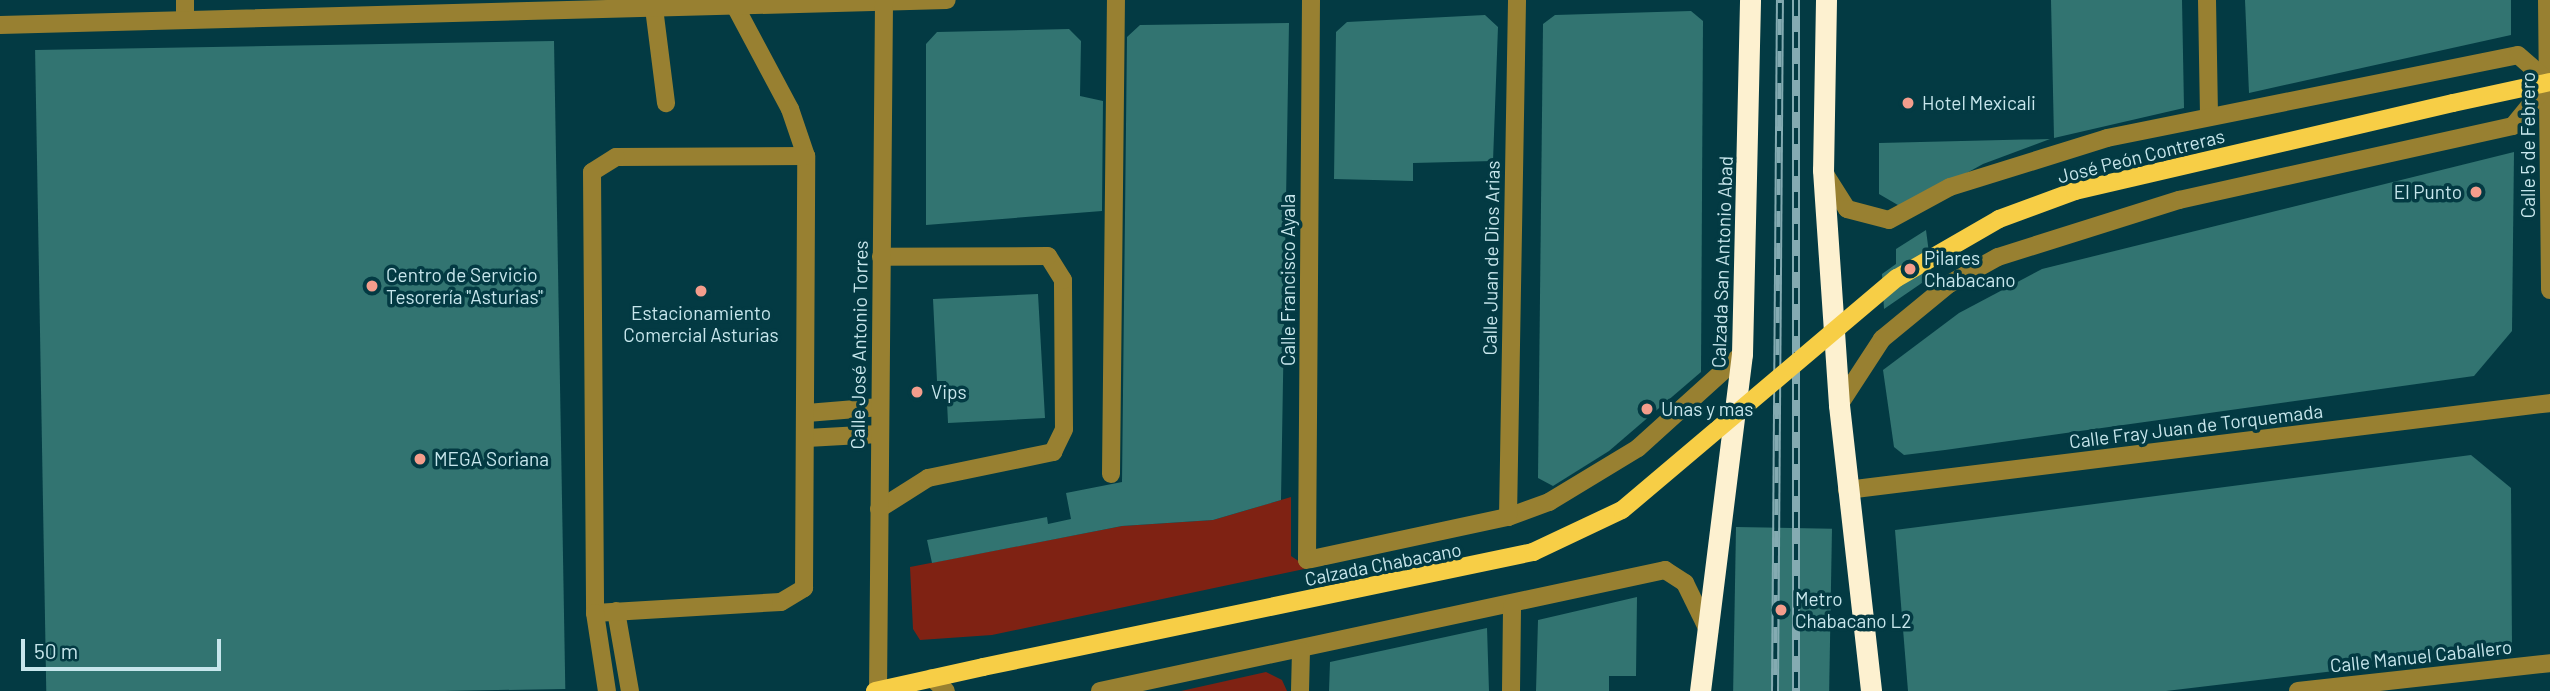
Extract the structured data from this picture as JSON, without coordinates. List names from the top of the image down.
{
  "streets": {
    "highway": ["Calzada San Antonio Abad"],
    "main road": ["José Peón Contreras", "Calzada Chabacano"],
    "street": [
      "Calle 5 de Febrero",
      "Calle Juan de Dios Arias",
      "Calle Francisco Ayala",
      "Calle José Antonio Torres",
      "Calle Fray Juan de Torquemada",
      "Calle Manuel Caballero"
    ]
  },
  "crossings": [
    ["Calle 5 de Febrero", "José Peón Contreras"],
    ["José Peón Contreras", "Calzada Chabacano"],
    ["Calle Juan de Dios Arias", "Calzada Chabacano"],
    ["Calzada San Antonio Abad", "Calzada Chabacano"],
    ["Calle Francisco Ayala", "Calzada Chabacano"],
    ["Calle José Antonio Torres", "Calzada Chabacano"]
  ],
  "places": [
    "Hotel Mexicali",
    "El Punto",
    "Pilares Chabacano",
    "Centro de Servicio Tesorería \"Asturias\"",
    "Estacionamiento Comercial Asturias",
    "Vips",
    "Unas y mas",
    "MEGA Soriana",
    "Metro Chabacano L2"
  ],
  "scale_bar": "50 m"
}
